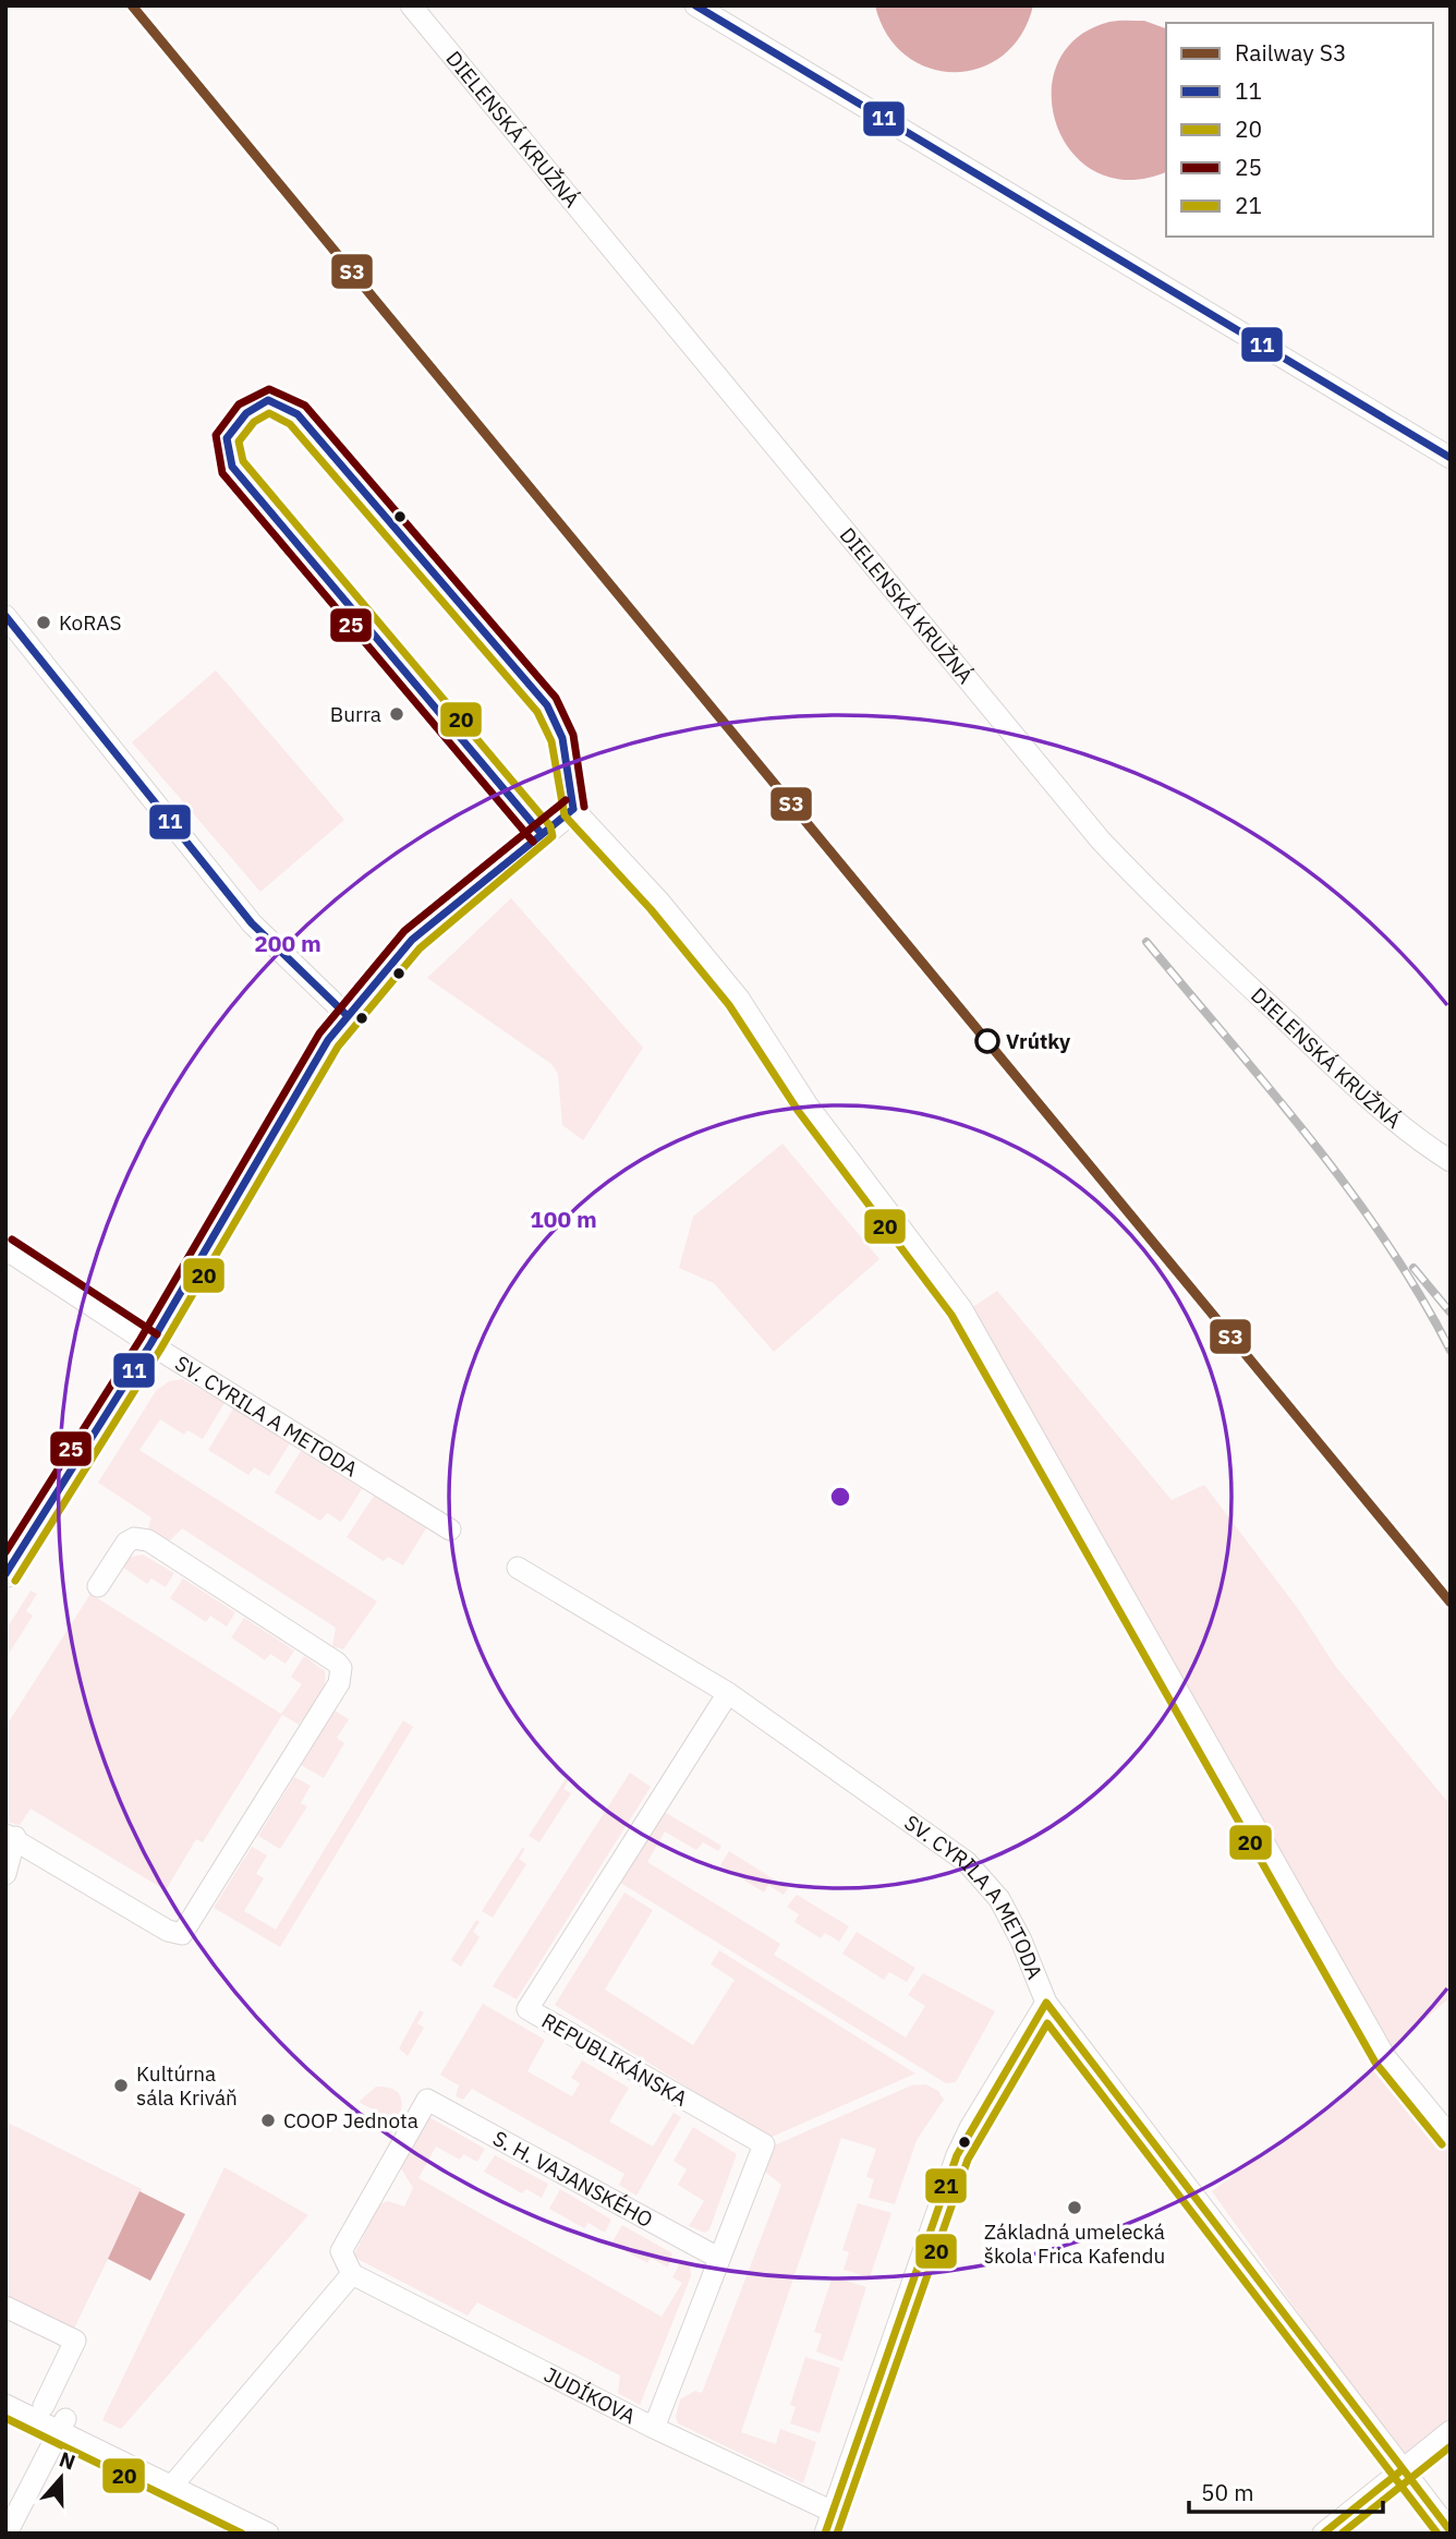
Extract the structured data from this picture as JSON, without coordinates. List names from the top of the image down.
{
  "streets": {
    "street": [
      "DIELENSKÁ KRUŽNÁ",
      "SV. CYRILA A METODA",
      "REPUBLIKÁNSKA",
      "S. H. VAJANSKÉHO",
      "JUDÍKOVA"
    ]
  },
  "crossings": [
    ["SV. CYRILA A METODA", "REPUBLIKÁNSKA"],
    ["REPUBLIKÁNSKA", "S. H. VAJANSKÉHO"],
    ["REPUBLIKÁNSKA", "JUDÍKOVA"],
    ["S. H. VAJANSKÉHO", "JUDÍKOVA"]
  ],
  "places": [
    "KoRAS",
    "Burra",
    "Vrútky",
    "Kultúrna sála Kriváň",
    "COOP Jednota",
    "Základná umelecká škola Frica Kafendu"
  ],
  "lines": [
    "rail line S3",
    "transit line 11",
    "transit line 25",
    "transit line 20",
    "transit line 21"
  ],
  "legend": [
    "Railway S3",
    "11",
    "20",
    "25",
    "21"
  ],
  "scale_bar": "50 m",
  "north": "top",
  "rings": ["200 m", "100 m"]
}
